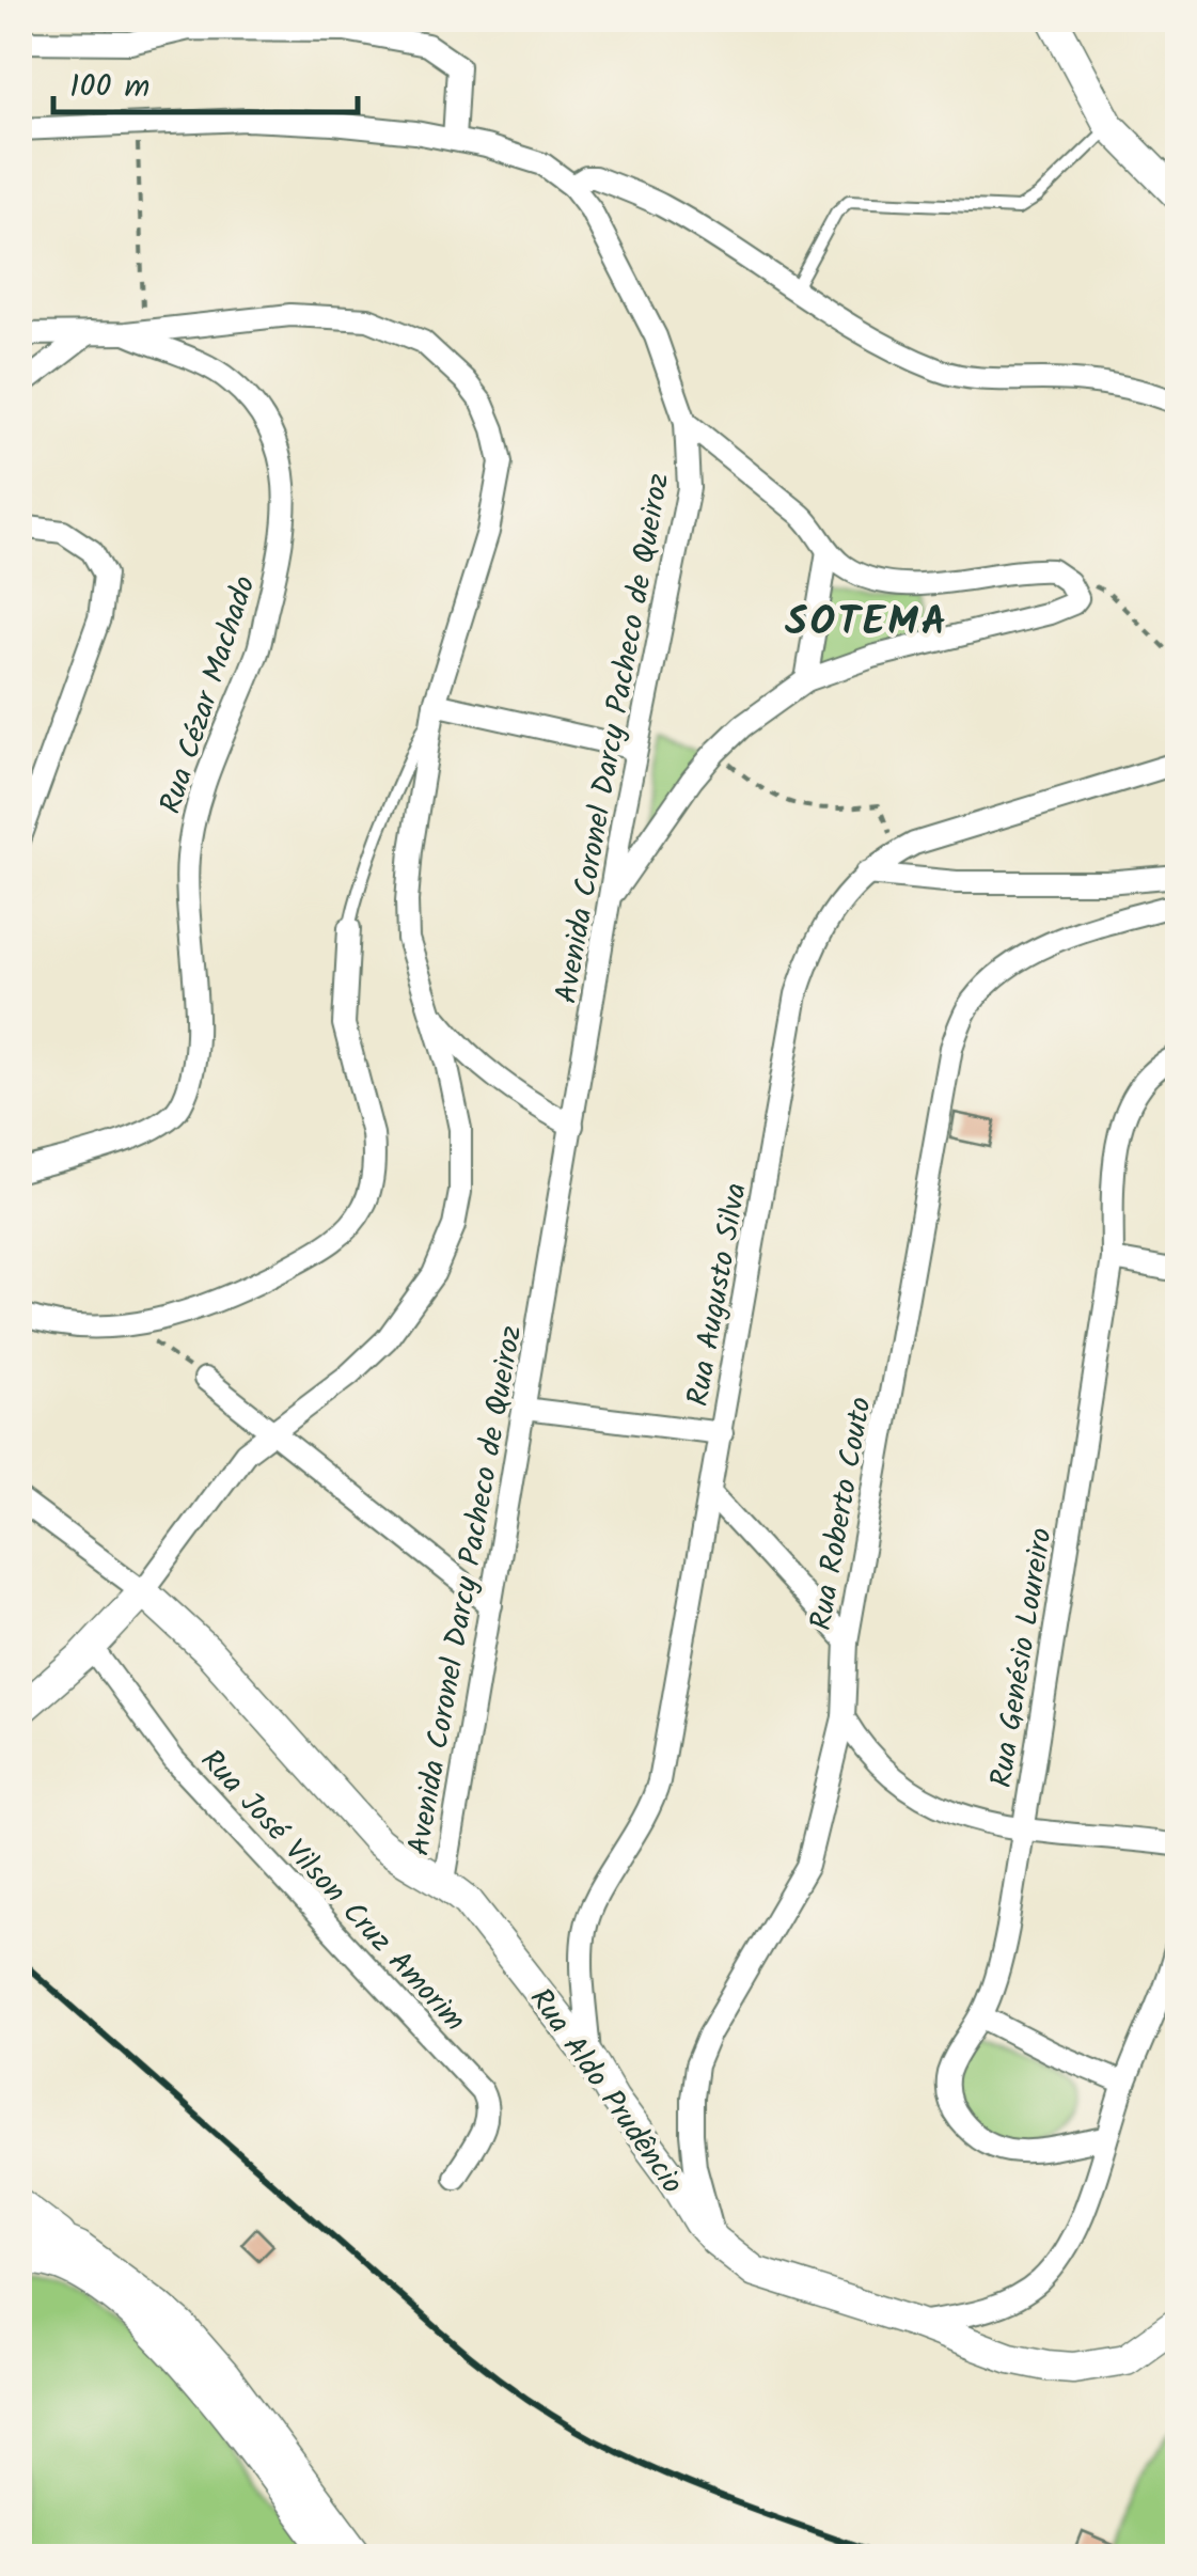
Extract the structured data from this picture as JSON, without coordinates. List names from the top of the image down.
{
  "streets": {
    "street": [
      "Rua Cézar Machado",
      "Avenida Coronel Darcy Pacheco de Queiroz",
      "Rua Augusto Silva",
      "Rua Roberto Couto",
      "Rua Genésio Loureiro",
      "Rua José Vilson Cruz Amorim",
      "Rua Aldo Prudêncio"
    ]
  },
  "crossings": [
    ["Avenida Coronel Darcy Pacheco de Queiroz", "Rua Aldo Prudêncio"],
    ["Rua Augusto Silva", "Rua Aldo Prudêncio"],
    ["Rua Roberto Couto", "Rua Aldo Prudêncio"]
  ],
  "districts": ["SOTEMA"],
  "scale_bar": "100 m"
}
